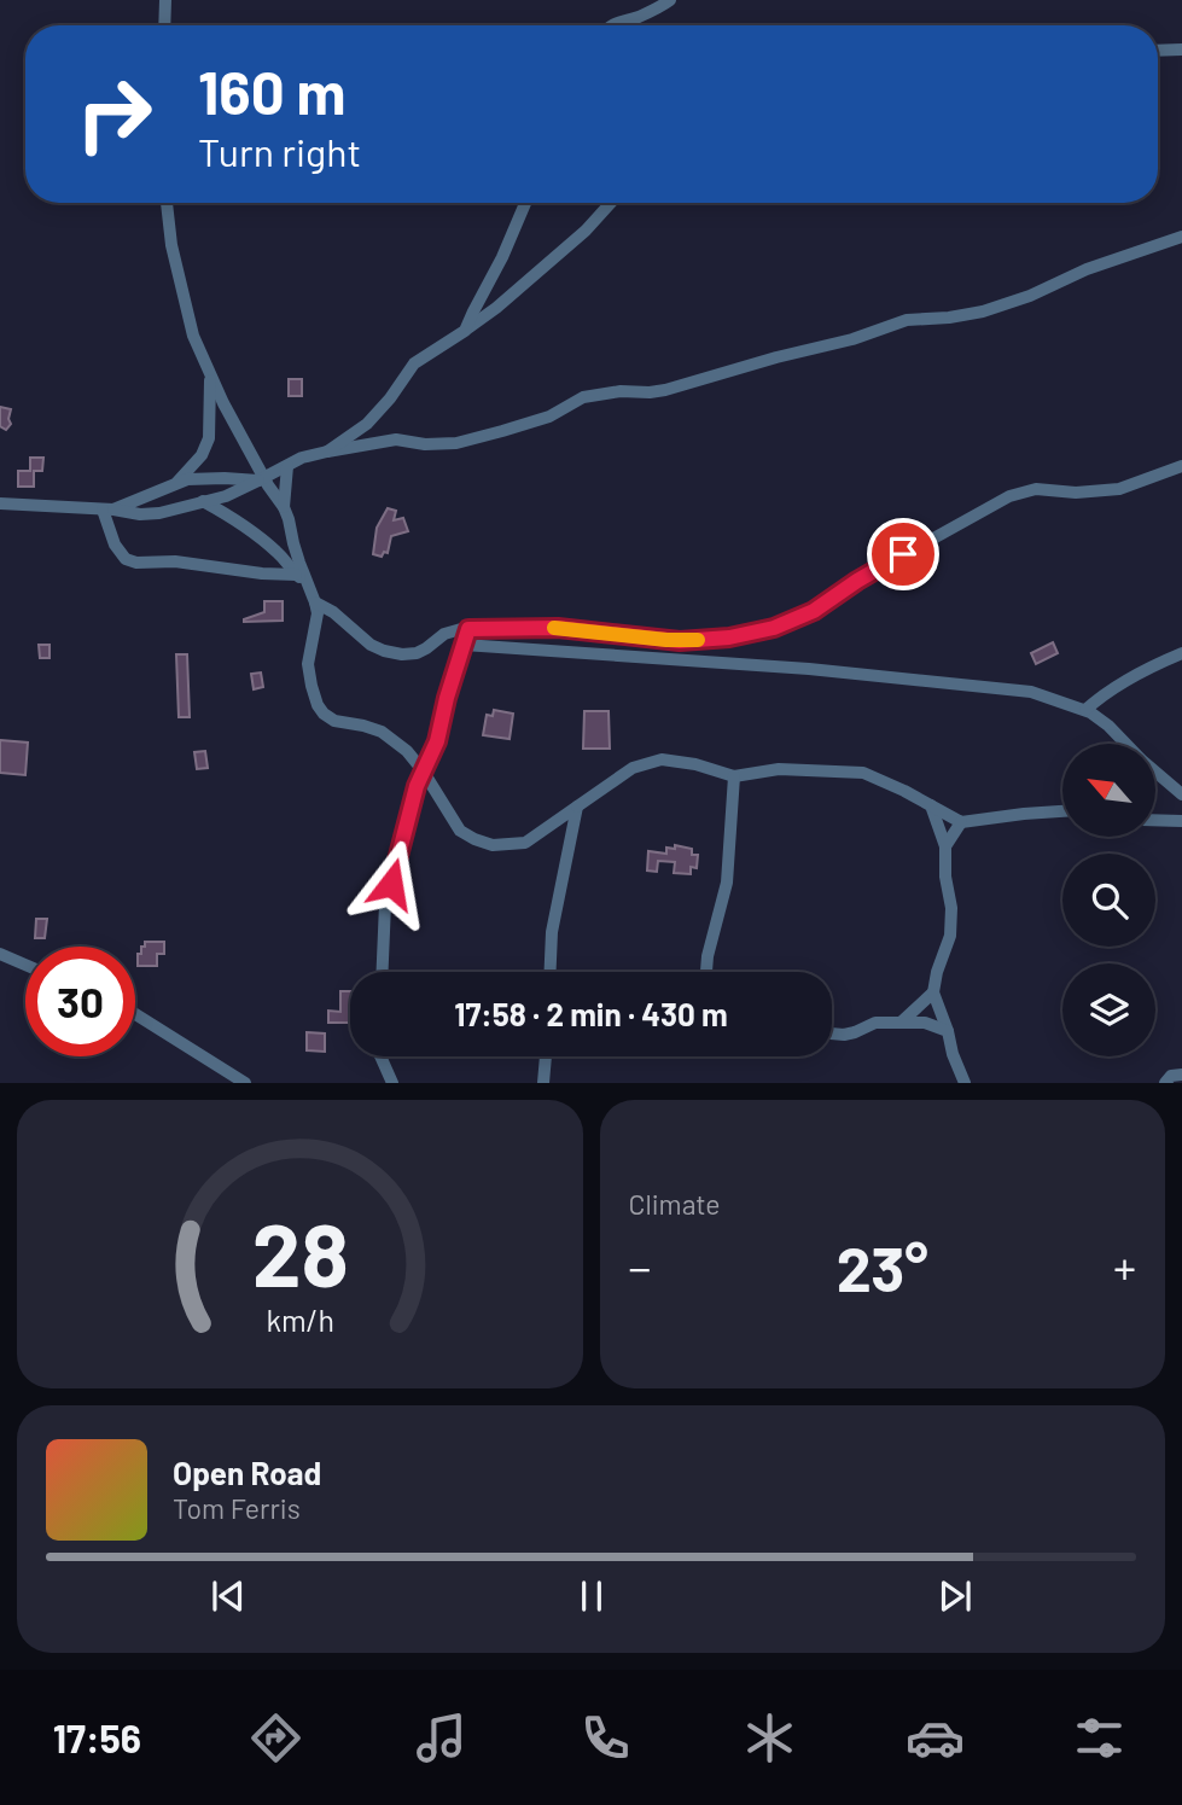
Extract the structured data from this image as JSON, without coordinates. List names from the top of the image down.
{
  "north": "top left",
  "page": {
    "turn": ["160 m", "Turn right"],
    "limit": "30",
    "trip": "17:58 · 2 min · 430 m",
    "tile": "Climate",
    "heat": ["−", "23°", "+"],
    "song": ["Open Road", "Tom Ferris"],
    "tabs": "17:56",
    "gauge": ["28", "km/h"]
  }
}
